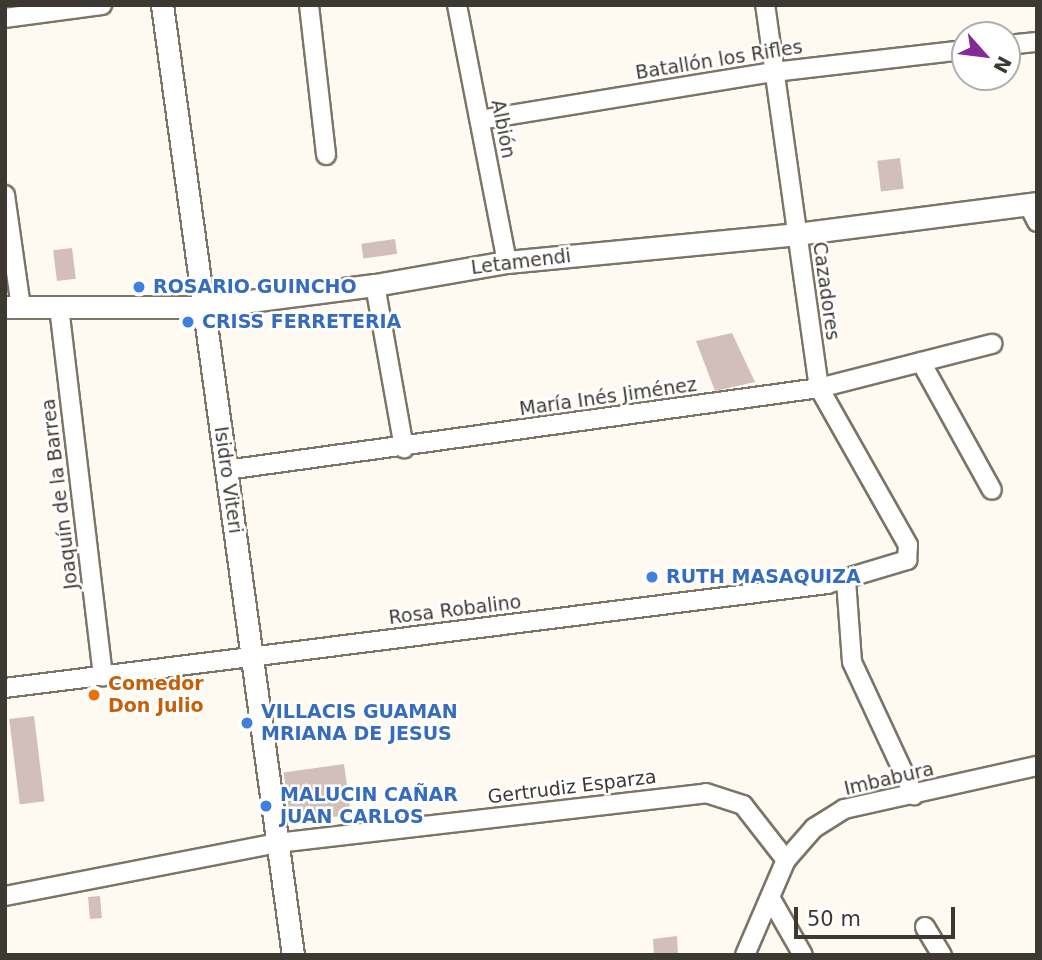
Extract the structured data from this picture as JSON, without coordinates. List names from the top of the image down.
{
  "streets": {
    "street": [
      "Batallón los Rifles",
      "Albión",
      "Letamendi",
      "Cazadores",
      "María Inés Jiménez",
      "Isidro Viteri",
      "Joaquín de la Barrea",
      "Rosa Robalino",
      "Imbabura",
      "Gertrudiz Esparza"
    ]
  },
  "crossings": [
    ["Batallón los Rifles", "Albión"],
    ["Batallón los Rifles", "Cazadores"],
    ["Albión", "Letamendi"],
    ["Letamendi", "Cazadores"],
    ["Letamendi", "Isidro Viteri"],
    ["Letamendi", "Joaquín de la Barrea"],
    ["Cazadores", "María Inés Jiménez"],
    ["Cazadores", "Rosa Robalino"],
    ["María Inés Jiménez", "Isidro Viteri"],
    ["Isidro Viteri", "Rosa Robalino"],
    ["Isidro Viteri", "Gertrudiz Esparza"],
    ["Joaquín de la Barrea", "Rosa Robalino"],
    ["Imbabura", "Gertrudiz Esparza"]
  ],
  "places": [
    "ROSARIO GUINCHO",
    "CRISS FERRETERIA",
    "RUTH MASAQUIZA",
    "Comedor Don Julio",
    "VILLACIS GUAMAN MRIANA DE JESUS",
    "MALUCIN CAÑAR JUAN CARLOS"
  ],
  "scale_bar": "50 m",
  "north": "bottom right"
}
